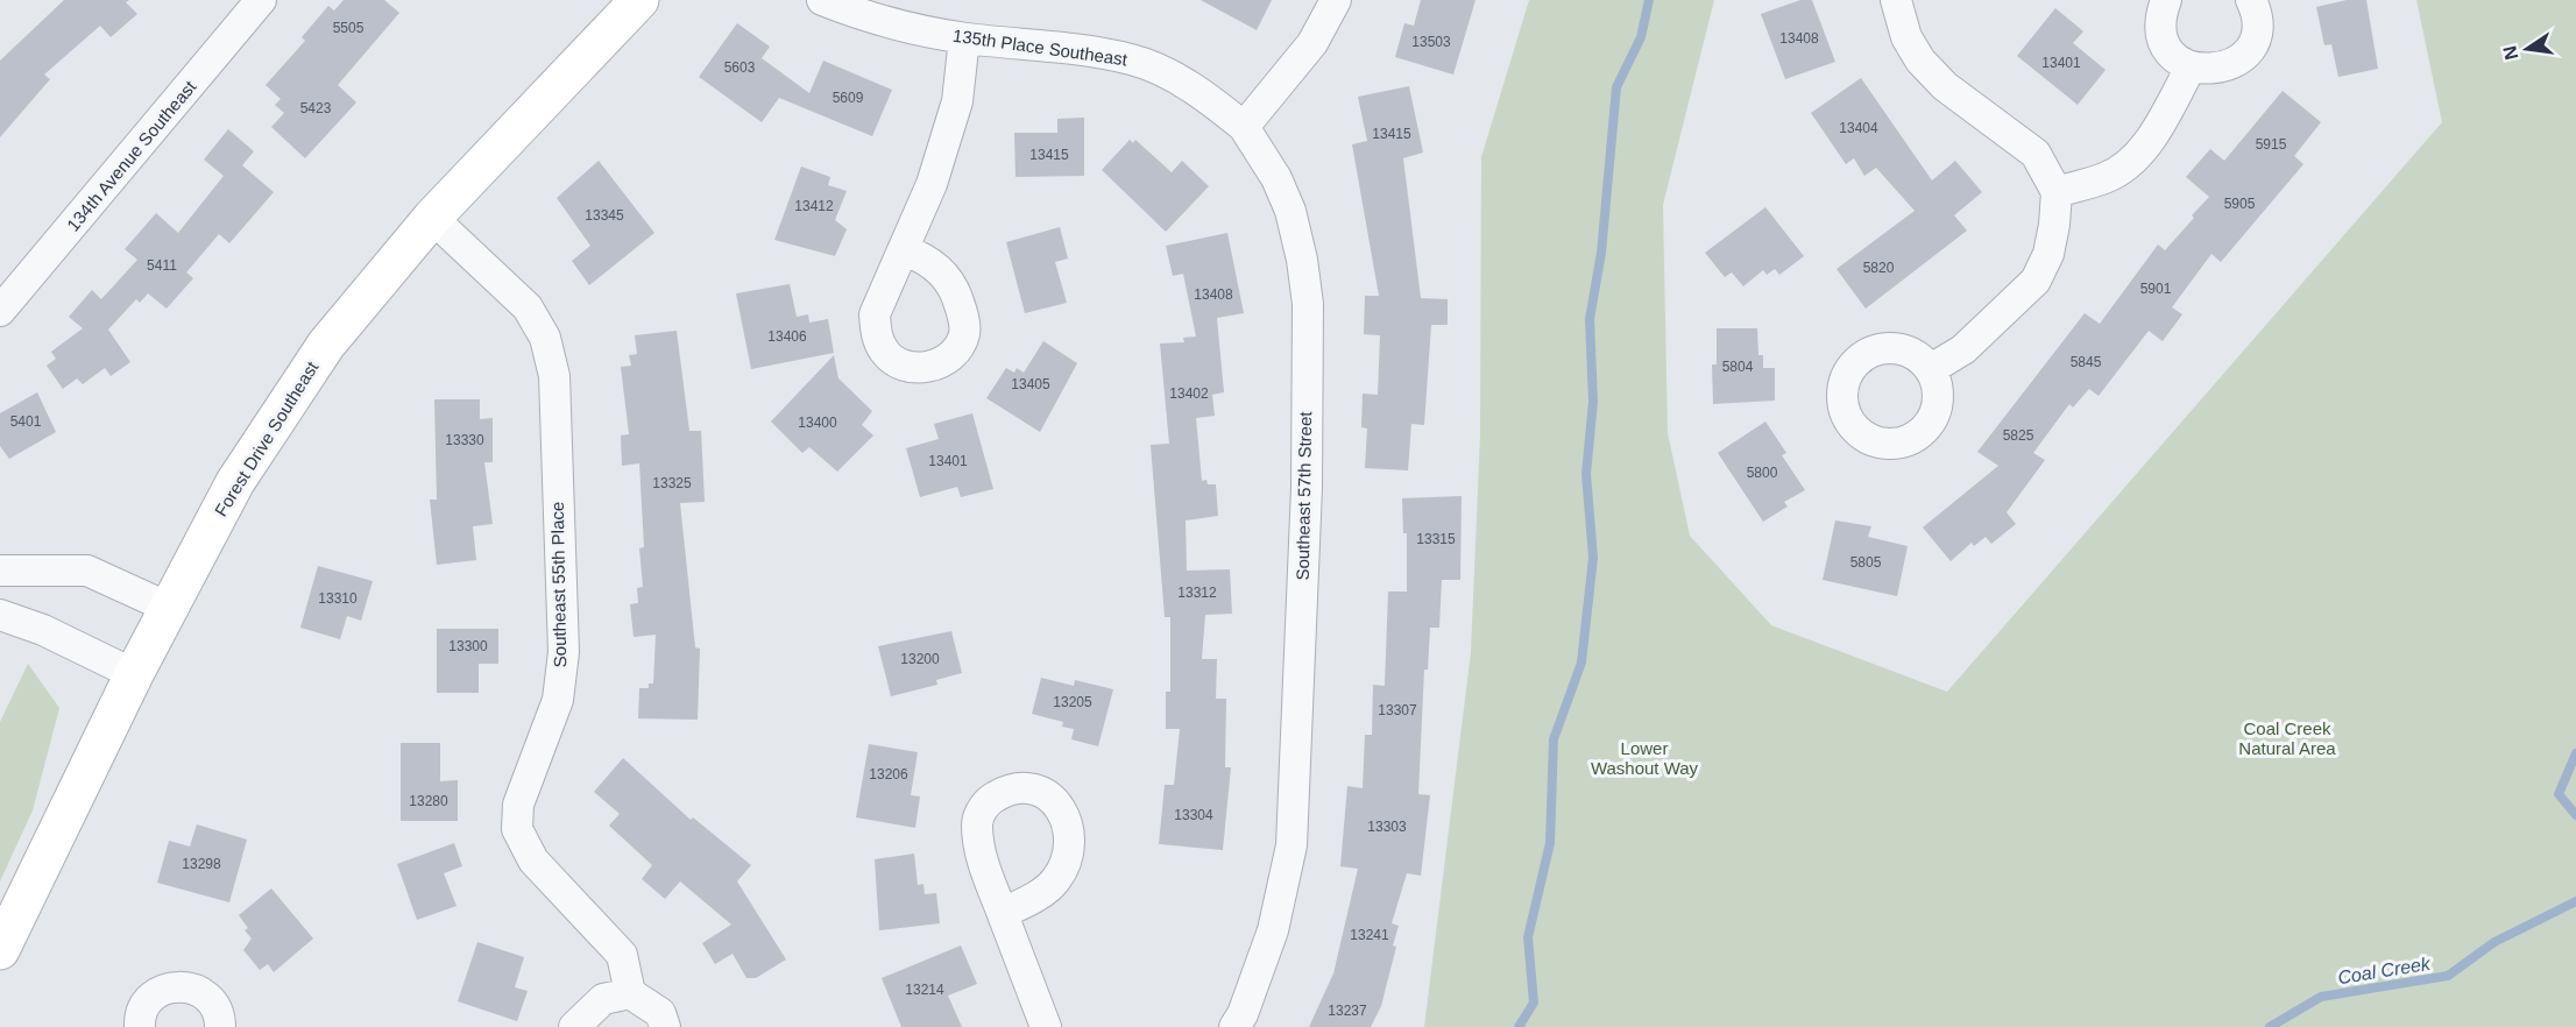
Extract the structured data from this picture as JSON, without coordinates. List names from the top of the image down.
{
  "streets": {
    "main road": ["Forest Drive Southeast"],
    "street": [
      "135th Place Southeast",
      "134th Avenue Southeast",
      "Southeast 57th Street",
      "Southeast 55th Place"
    ]
  },
  "crossings": [
    ["135th Place Southeast", "Southeast 57th Street"],
    ["Forest Drive Southeast", "Southeast 55th Place"]
  ],
  "water": ["Coal Creek"],
  "parks": ["Coal Creek Natural Area", "Lower Washout Way"],
  "house_numbers": [
    "5505",
    "13408",
    "13503",
    "13401",
    "5603",
    "5609",
    "5423",
    "13404",
    "13415",
    "5915",
    "13415",
    "5905",
    "13412",
    "13345",
    "5411",
    "5820",
    "5901",
    "13408",
    "13406",
    "5845",
    "5804",
    "13405",
    "13402",
    "5401",
    "13400",
    "5825",
    "13330",
    "13401",
    "5800",
    "13325",
    "13315",
    "5805",
    "13312",
    "13310",
    "13300",
    "13200",
    "13205",
    "13307",
    "13206",
    "13280",
    "13304",
    "13303",
    "13298",
    "13241",
    "13214",
    "13237"
  ],
  "north": "left"
}
